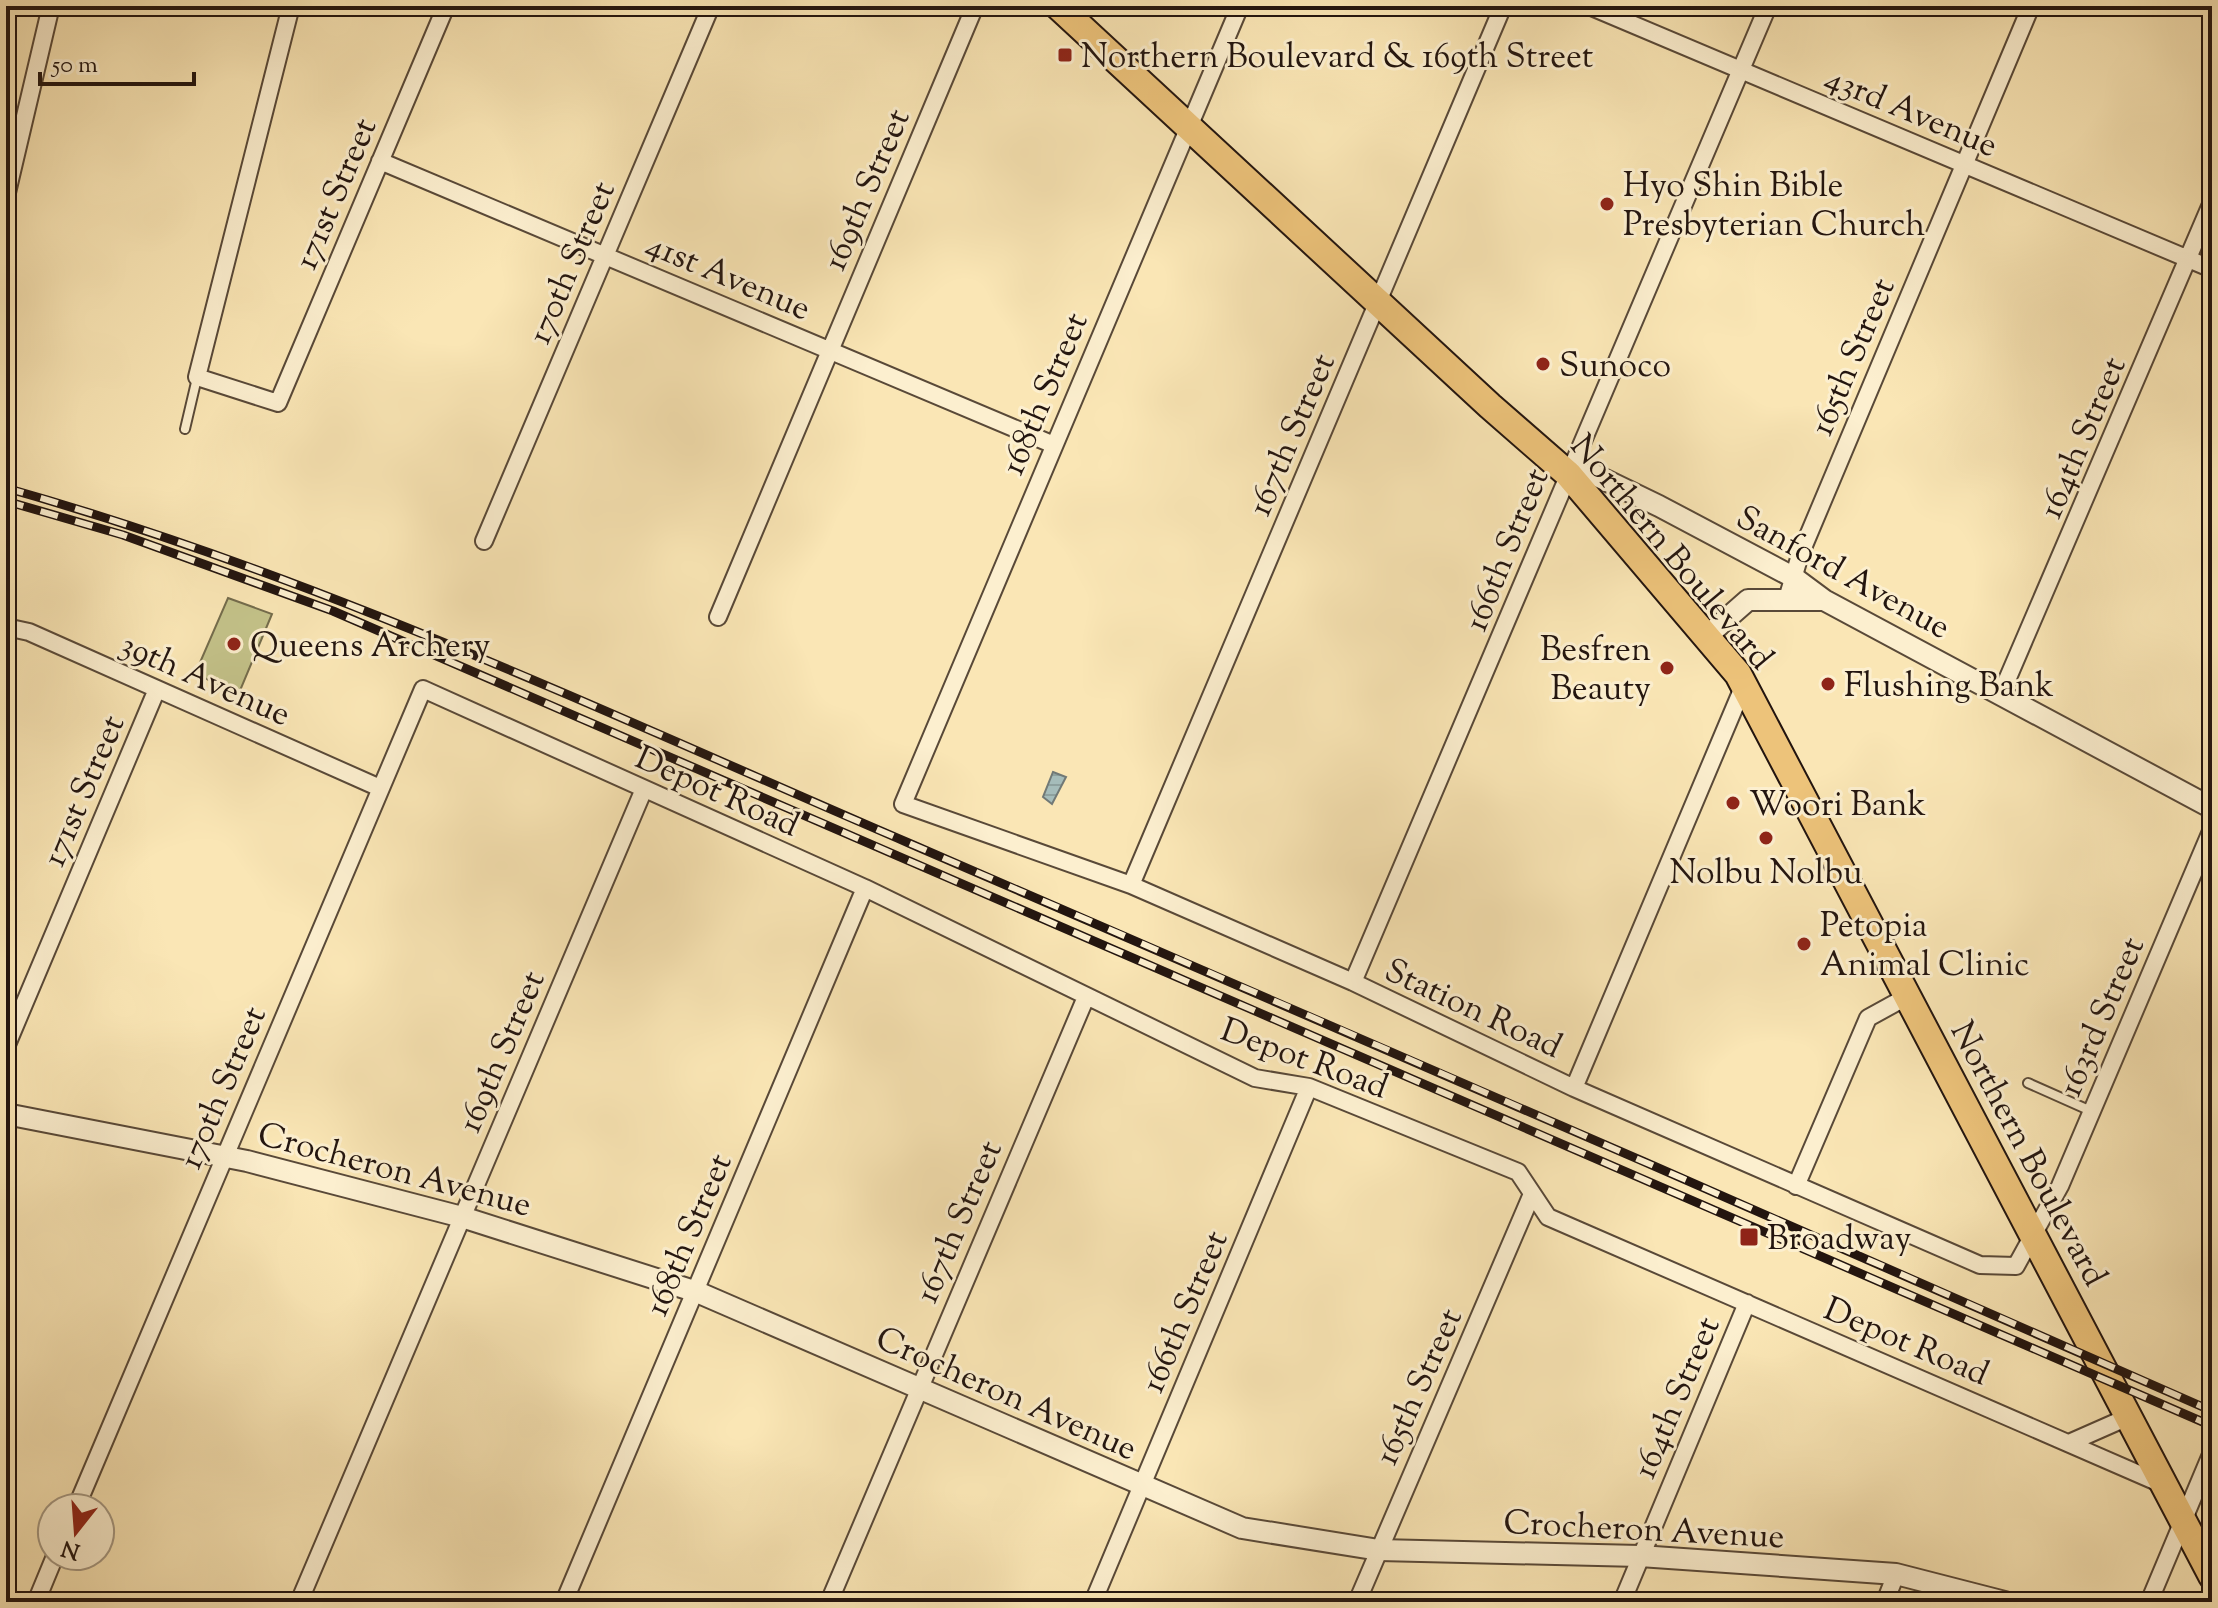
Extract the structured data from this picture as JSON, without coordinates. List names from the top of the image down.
{
  "streets": {
    "main road": ["Northern Boulevard"],
    "street": [
      "43rd Avenue",
      "169th Street",
      "171st Street",
      "170th Street",
      "41st Avenue",
      "165th Street",
      "168th Street",
      "167th Street",
      "164th Street",
      "166th Street",
      "Sanford Avenue",
      "39th Avenue",
      "Depot Road",
      "Station Road",
      "163rd Street",
      "Crocheron Avenue"
    ]
  },
  "crossings": [
    ["43rd Avenue", "165th Street"],
    ["43rd Avenue", "164th Street"],
    ["43rd Avenue", "166th Street"],
    ["169th Street", "41st Avenue"],
    ["169th Street", "Depot Road"],
    ["169th Street", "Crocheron Avenue"],
    ["171st Street", "41st Avenue"],
    ["171st Street", "39th Avenue"],
    ["170th Street", "41st Avenue"],
    ["170th Street", "39th Avenue"],
    ["170th Street", "Depot Road"],
    ["170th Street", "Crocheron Avenue"],
    ["41st Avenue", "168th Street"],
    ["165th Street", "Sanford Avenue"],
    ["165th Street", "Depot Road"],
    ["165th Street", "Crocheron Avenue"],
    ["168th Street", "Northern Boulevard"],
    ["168th Street", "Depot Road"],
    ["168th Street", "Station Road"],
    ["168th Street", "Crocheron Avenue"],
    ["167th Street", "Northern Boulevard"],
    ["167th Street", "Depot Road"],
    ["167th Street", "Station Road"],
    ["167th Street", "Crocheron Avenue"],
    ["164th Street", "Sanford Avenue"],
    ["164th Street", "Depot Road"],
    ["164th Street", "Crocheron Avenue"],
    ["166th Street", "Northern Boulevard"],
    ["166th Street", "Sanford Avenue"],
    ["166th Street", "Depot Road"],
    ["166th Street", "Station Road"],
    ["166th Street", "Crocheron Avenue"],
    ["Northern Boulevard", "Sanford Avenue"],
    ["Northern Boulevard", "Depot Road"],
    ["Northern Boulevard", "163rd Street"],
    ["Station Road", "163rd Street"]
  ],
  "places": {
    "transit": ["Northern Boulevard & 169th Street", "Broadway"],
    "other": [
      "Hyo Shin Bible Presbyterian Church",
      "Sunoco",
      "Queens Archery",
      "Besfren Beauty",
      "Flushing Bank",
      "Woori Bank",
      "Nolbu Nolbu",
      "Petopia Animal Clinic"
    ]
  },
  "scale_bar": "50 m",
  "north": "bottom"
}
